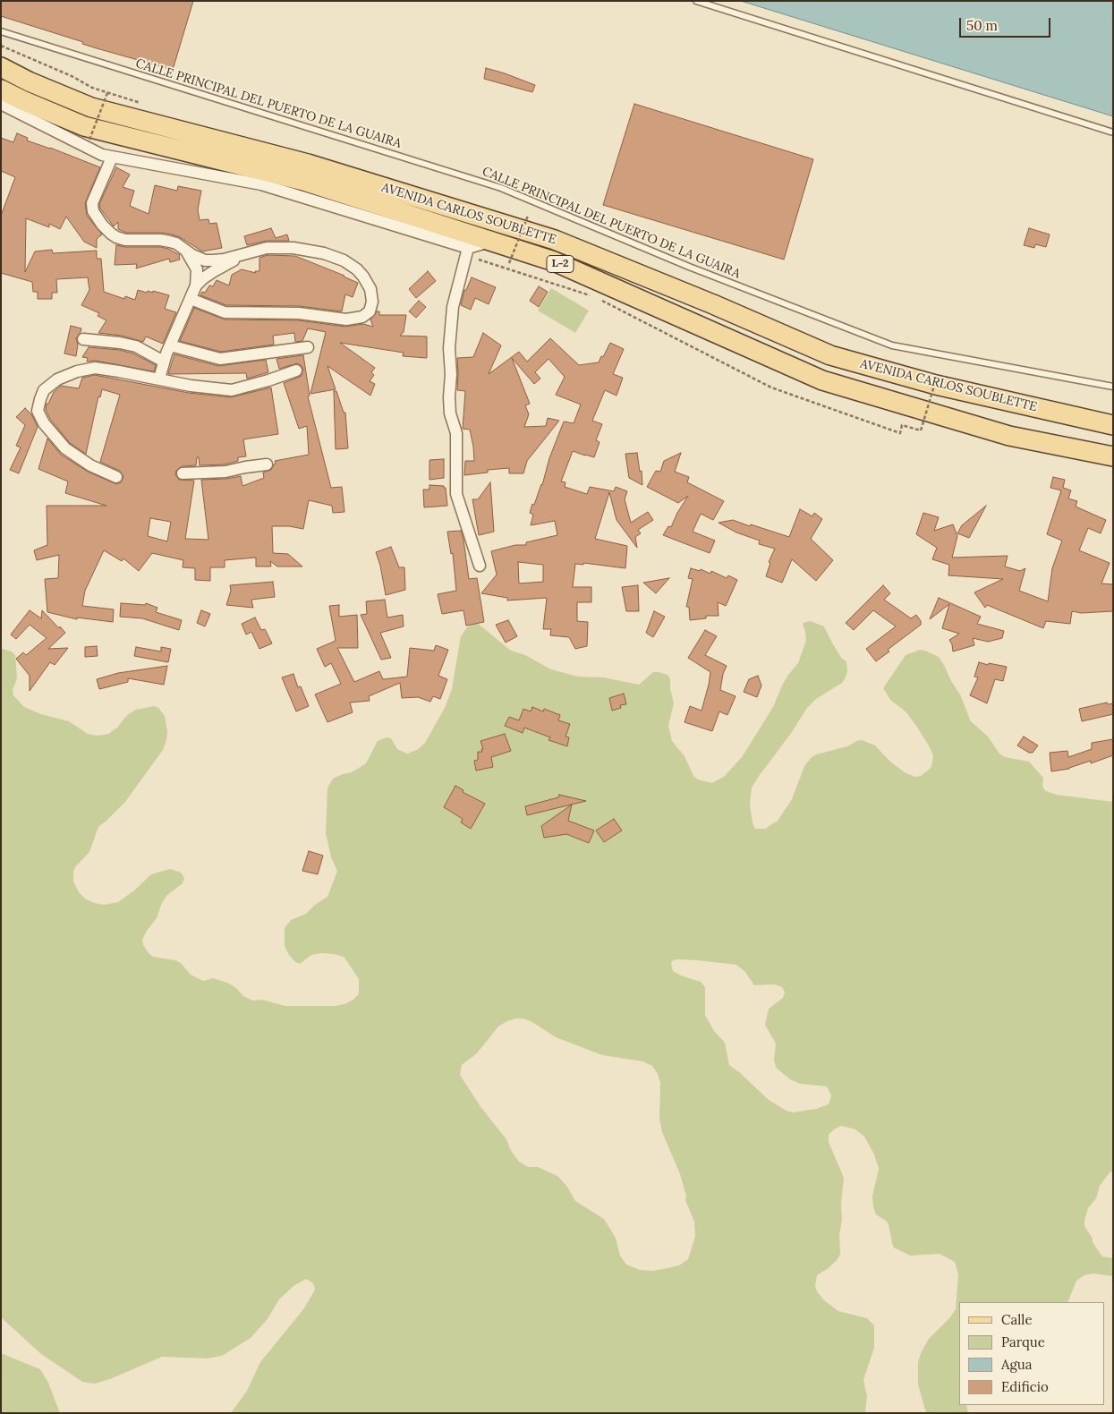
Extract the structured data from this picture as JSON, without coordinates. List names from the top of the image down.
{
  "streets": {
    "main road": ["AVENIDA CARLOS SOUBLETTE", "L-2"],
    "lane": ["CALLE PRINCIPAL DEL PUERTO DE LA GUAIRA"]
  },
  "legend": [
    "Calle",
    "Parque",
    "Agua",
    "Edificio"
  ],
  "scale_bar": "50 m"
}
